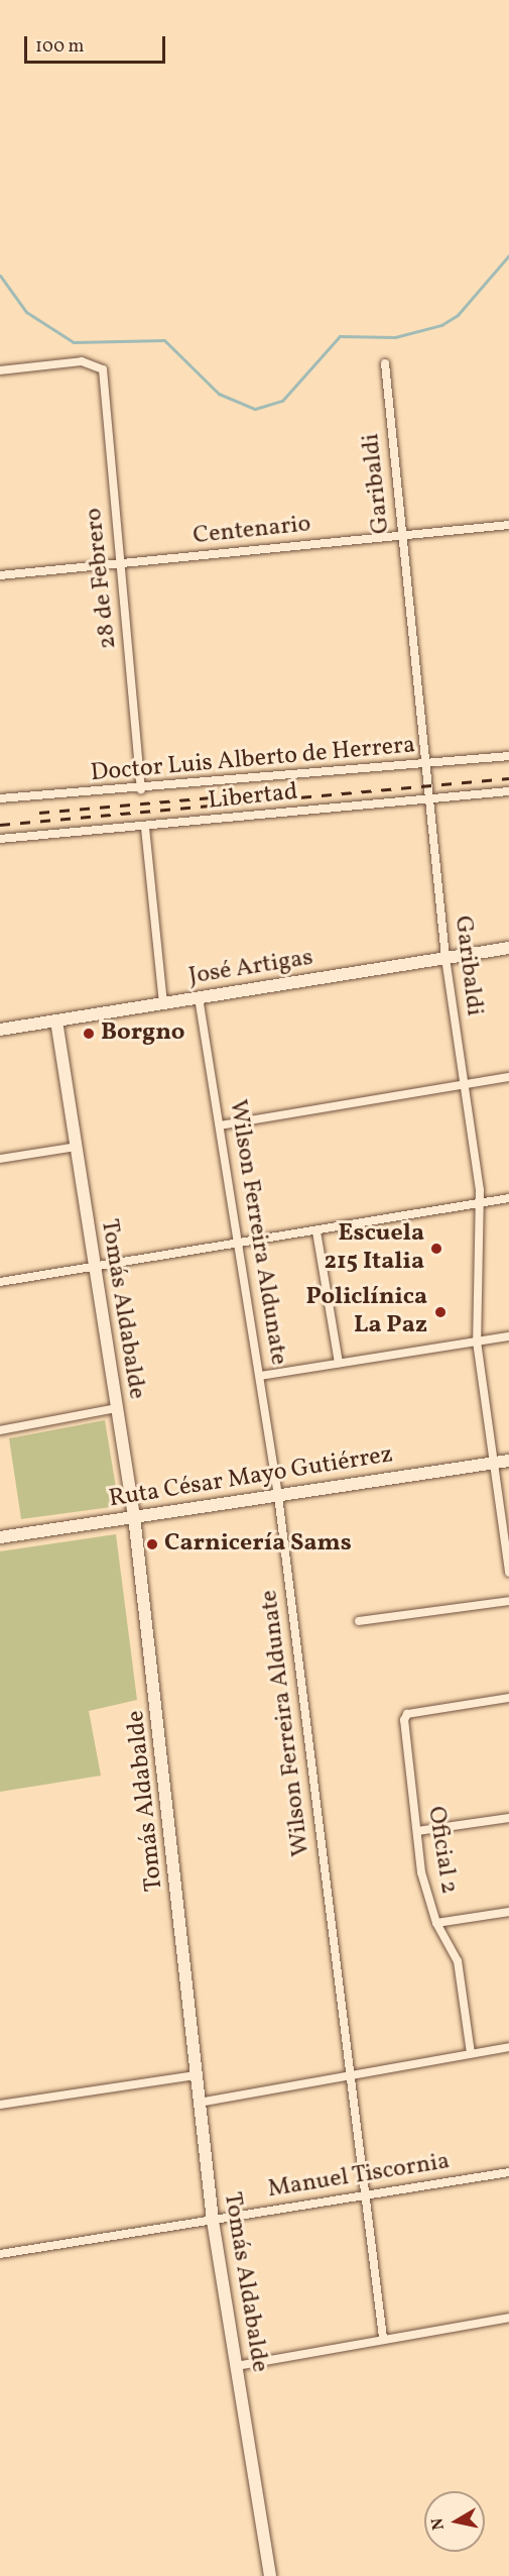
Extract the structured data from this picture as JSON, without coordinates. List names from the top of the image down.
{
  "streets": {
    "street": [
      "Garibaldi",
      "Centenario",
      "28 de Febrero",
      "Doctor Luis Alberto de Herrera",
      "Libertad",
      "José Artigas",
      "Wilson Ferreira Aldunate",
      "Tomás Aldabalde",
      "Ruta César Mayo Gutiérrez",
      "Oficial 2",
      "Manuel Tiscornia"
    ]
  },
  "crossings": [
    ["Garibaldi", "Centenario"],
    ["Garibaldi", "Doctor Luis Alberto de Herrera"],
    ["Garibaldi", "Libertad"],
    ["Garibaldi", "José Artigas"],
    ["Garibaldi", "Ruta César Mayo Gutiérrez"],
    ["Centenario", "28 de Febrero"],
    ["28 de Febrero", "Doctor Luis Alberto de Herrera"],
    ["José Artigas", "Wilson Ferreira Aldunate"],
    ["José Artigas", "Tomás Aldabalde"],
    ["Wilson Ferreira Aldunate", "Ruta César Mayo Gutiérrez"],
    ["Wilson Ferreira Aldunate", "Manuel Tiscornia"],
    ["Tomás Aldabalde", "Ruta César Mayo Gutiérrez"],
    ["Tomás Aldabalde", "Manuel Tiscornia"]
  ],
  "places": [
    "Borgno",
    "Escuela 215 Italia",
    "Policlínica La Paz",
    "Carnicería Sams"
  ],
  "scale_bar": "100 m",
  "north": "left"
}
